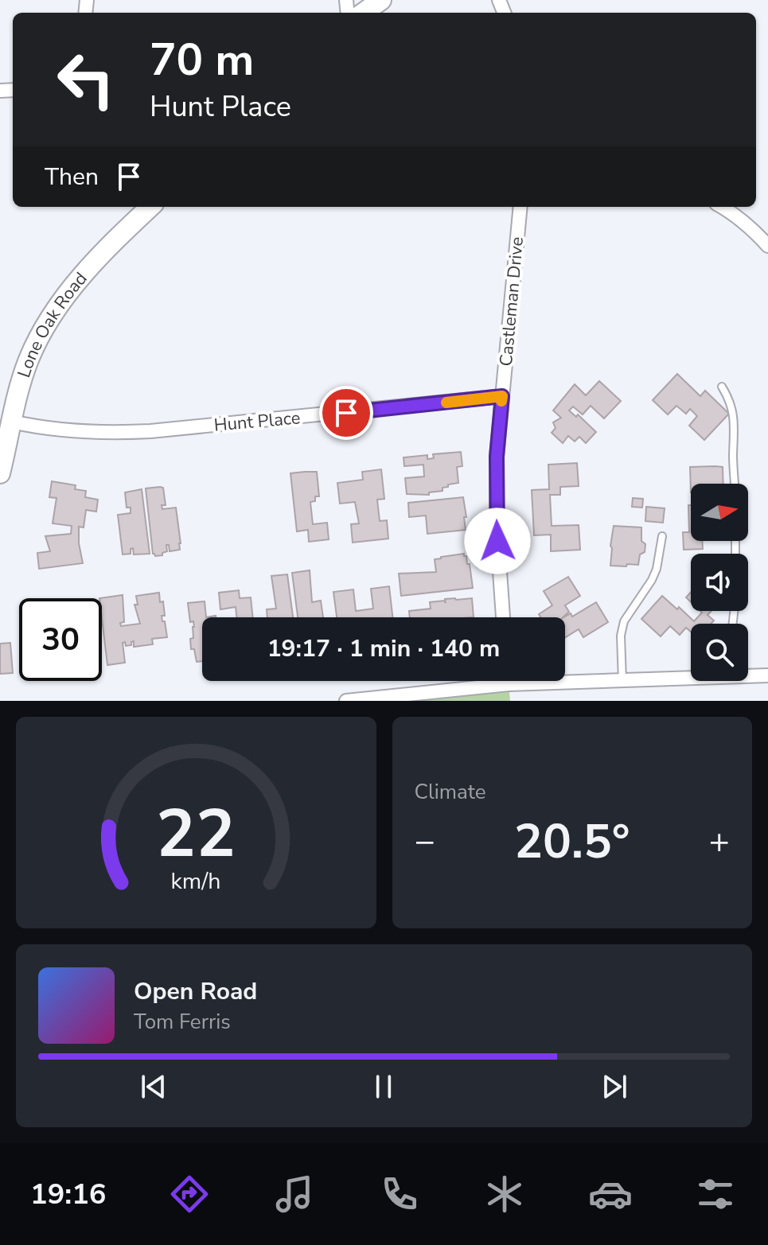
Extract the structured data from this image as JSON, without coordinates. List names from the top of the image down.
{
  "streets": {
    "street": ["Castleman Drive", "Lone Oak Road", "Hunt Place"]
  },
  "crossings": [
    ["Castleman Drive", "Hunt Place"],
    ["Lone Oak Road", "Hunt Place"]
  ],
  "north": "right",
  "page": {
    "turn": ["70 m", "Hunt Place"],
    "then": "Then",
    "limit": "30",
    "trip": "19:17 · 1 min · 140 m",
    "tile": "Climate",
    "heat": ["−", "20.5°", "+"],
    "song": ["Open Road", "Tom Ferris"],
    "tabs": "19:16",
    "gauge": ["22", "km/h"]
  }
}
